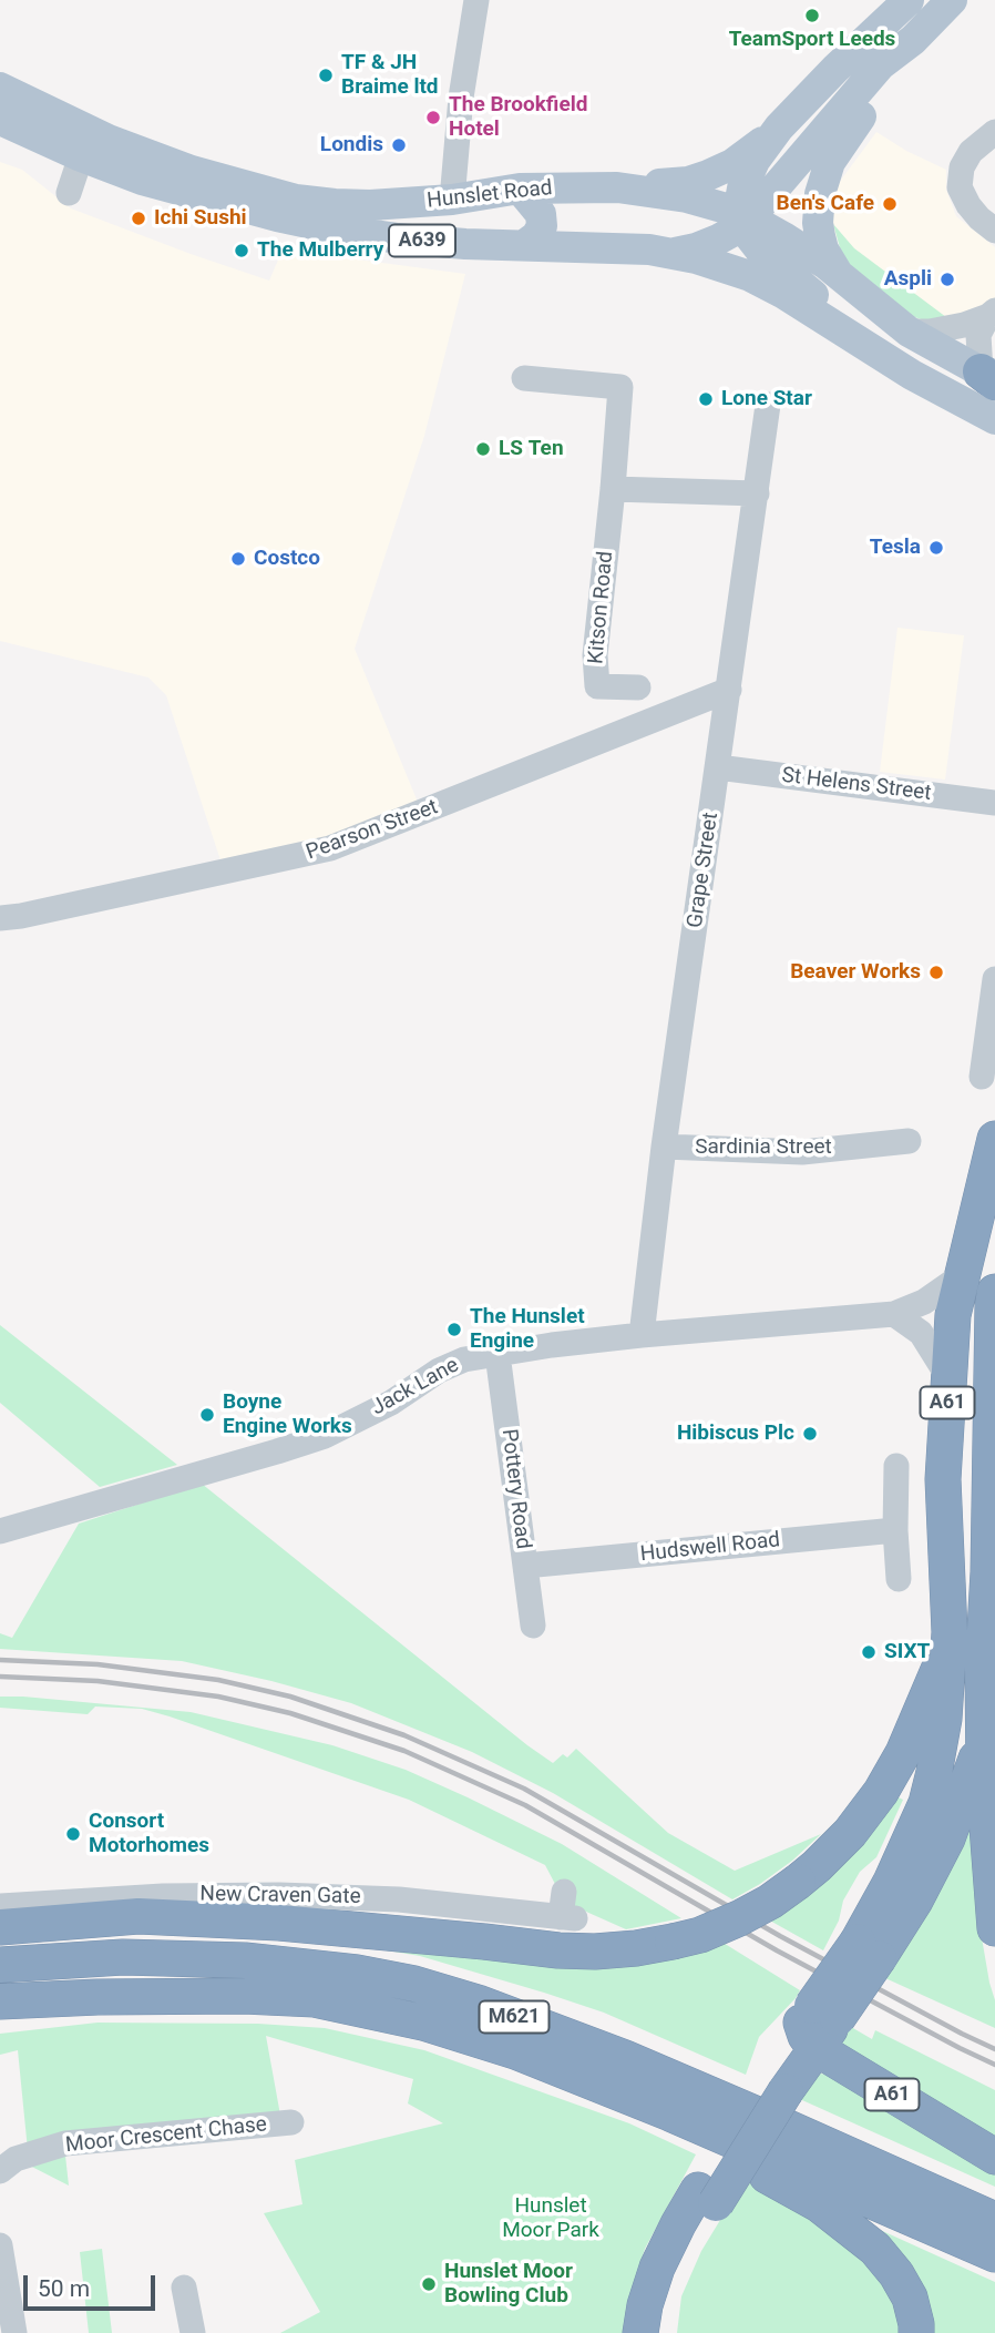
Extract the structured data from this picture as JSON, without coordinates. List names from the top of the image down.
{
  "streets": {
    "highway": ["A61", "M621"],
    "main road": ["Hunslet Road", "A639"],
    "street": [
      "Kitson Road",
      "St Helens Street",
      "Pearson Street",
      "Grape Street",
      "Sardinia Street",
      "Jack Lane",
      "Pottery Road",
      "Hudswell Road",
      "New Craven Gate",
      "Moor Crescent Chase"
    ]
  },
  "crossings": [
    ["St Helens Street", "Grape Street"],
    ["Pearson Street", "Grape Street"],
    ["Grape Street", "Sardinia Street"],
    ["Grape Street", "Jack Lane"],
    ["Jack Lane", "A61"],
    ["Jack Lane", "Pottery Road"],
    ["Pottery Road", "Hudswell Road"]
  ],
  "parks": ["Hunslet Moor Park"],
  "places": [
    "TeamSport Leeds",
    "TF & JH Braime ltd",
    "The Brookfield Hotel",
    "Londis",
    "Ben's Cafe",
    "Ichi Sushi",
    "The Mulberry",
    "Aspli",
    "Lone Star",
    "LS Ten",
    "Tesla",
    "Costco",
    "Beaver Works",
    "The Hunslet Engine",
    "Boyne Engine Works",
    "Hibiscus Plc",
    "SIXT",
    "Consort Motorhomes",
    "Hunslet Moor Bowling Club"
  ],
  "scale_bar": "50 m"
}
